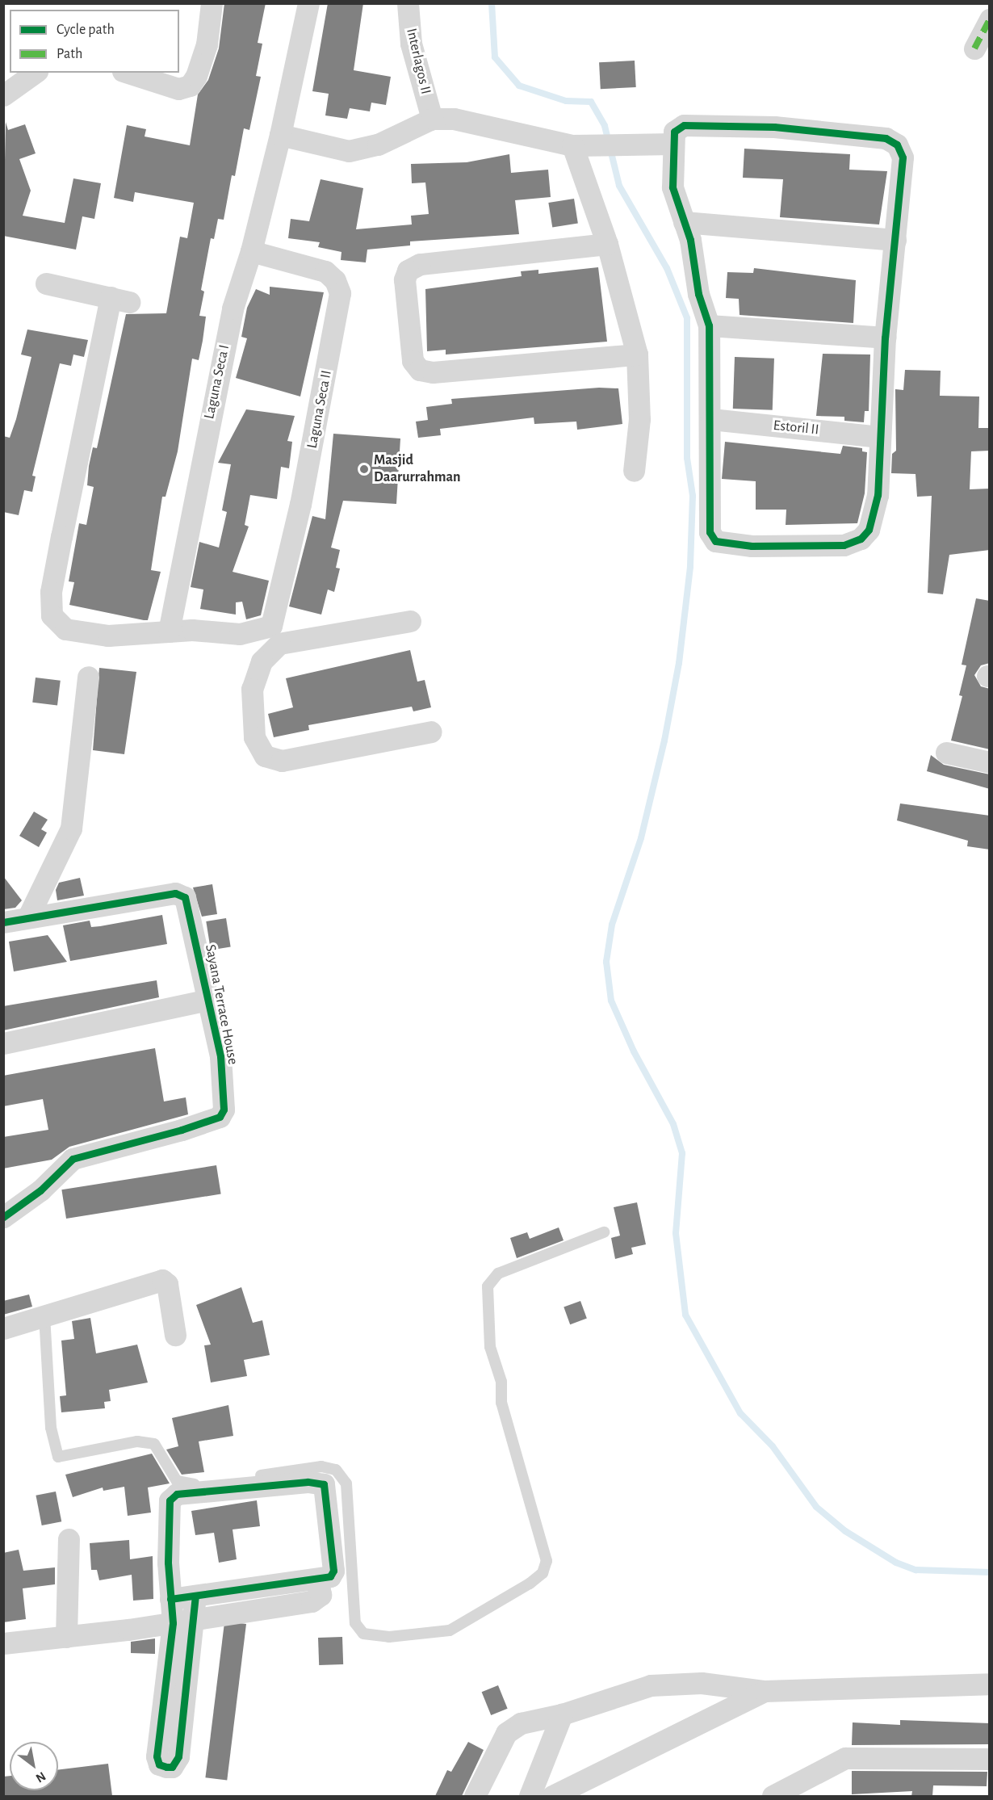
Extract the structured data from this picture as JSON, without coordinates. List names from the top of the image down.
{
  "streets": {
    "street": [
      "Interlagos II",
      "Laguna Seca I",
      "Laguna Seca II",
      "Estoril II",
      "Sayana Terrace House"
    ]
  },
  "crossings": [
    ["Laguna Seca I", "Laguna Seca II"]
  ],
  "places": ["Masjid Daarurrahman"],
  "legend": ["Cycle path", "Path"],
  "north": "bottom right"
}
